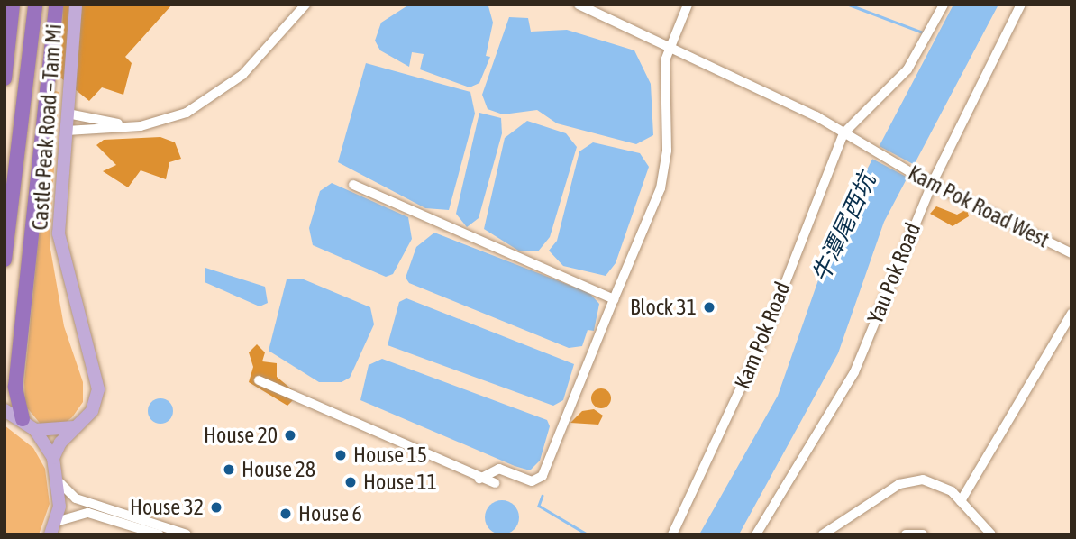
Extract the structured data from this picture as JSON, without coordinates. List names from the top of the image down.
{
  "streets": {
    "main road": ["Castle Peak Road – Tam Mi"],
    "street": ["Kam Pok Road West", "Yau Pok Road", "Kam Pok Road"]
  },
  "crossings": [
    ["Kam Pok Road West", "Yau Pok Road"],
    ["Kam Pok Road West", "Kam Pok Road"]
  ],
  "water": ["牛潭尾西坑"],
  "places": [
    "Block 31",
    "House 20",
    "House 15",
    "House 28",
    "House 11",
    "House 32",
    "House 6"
  ]
}
